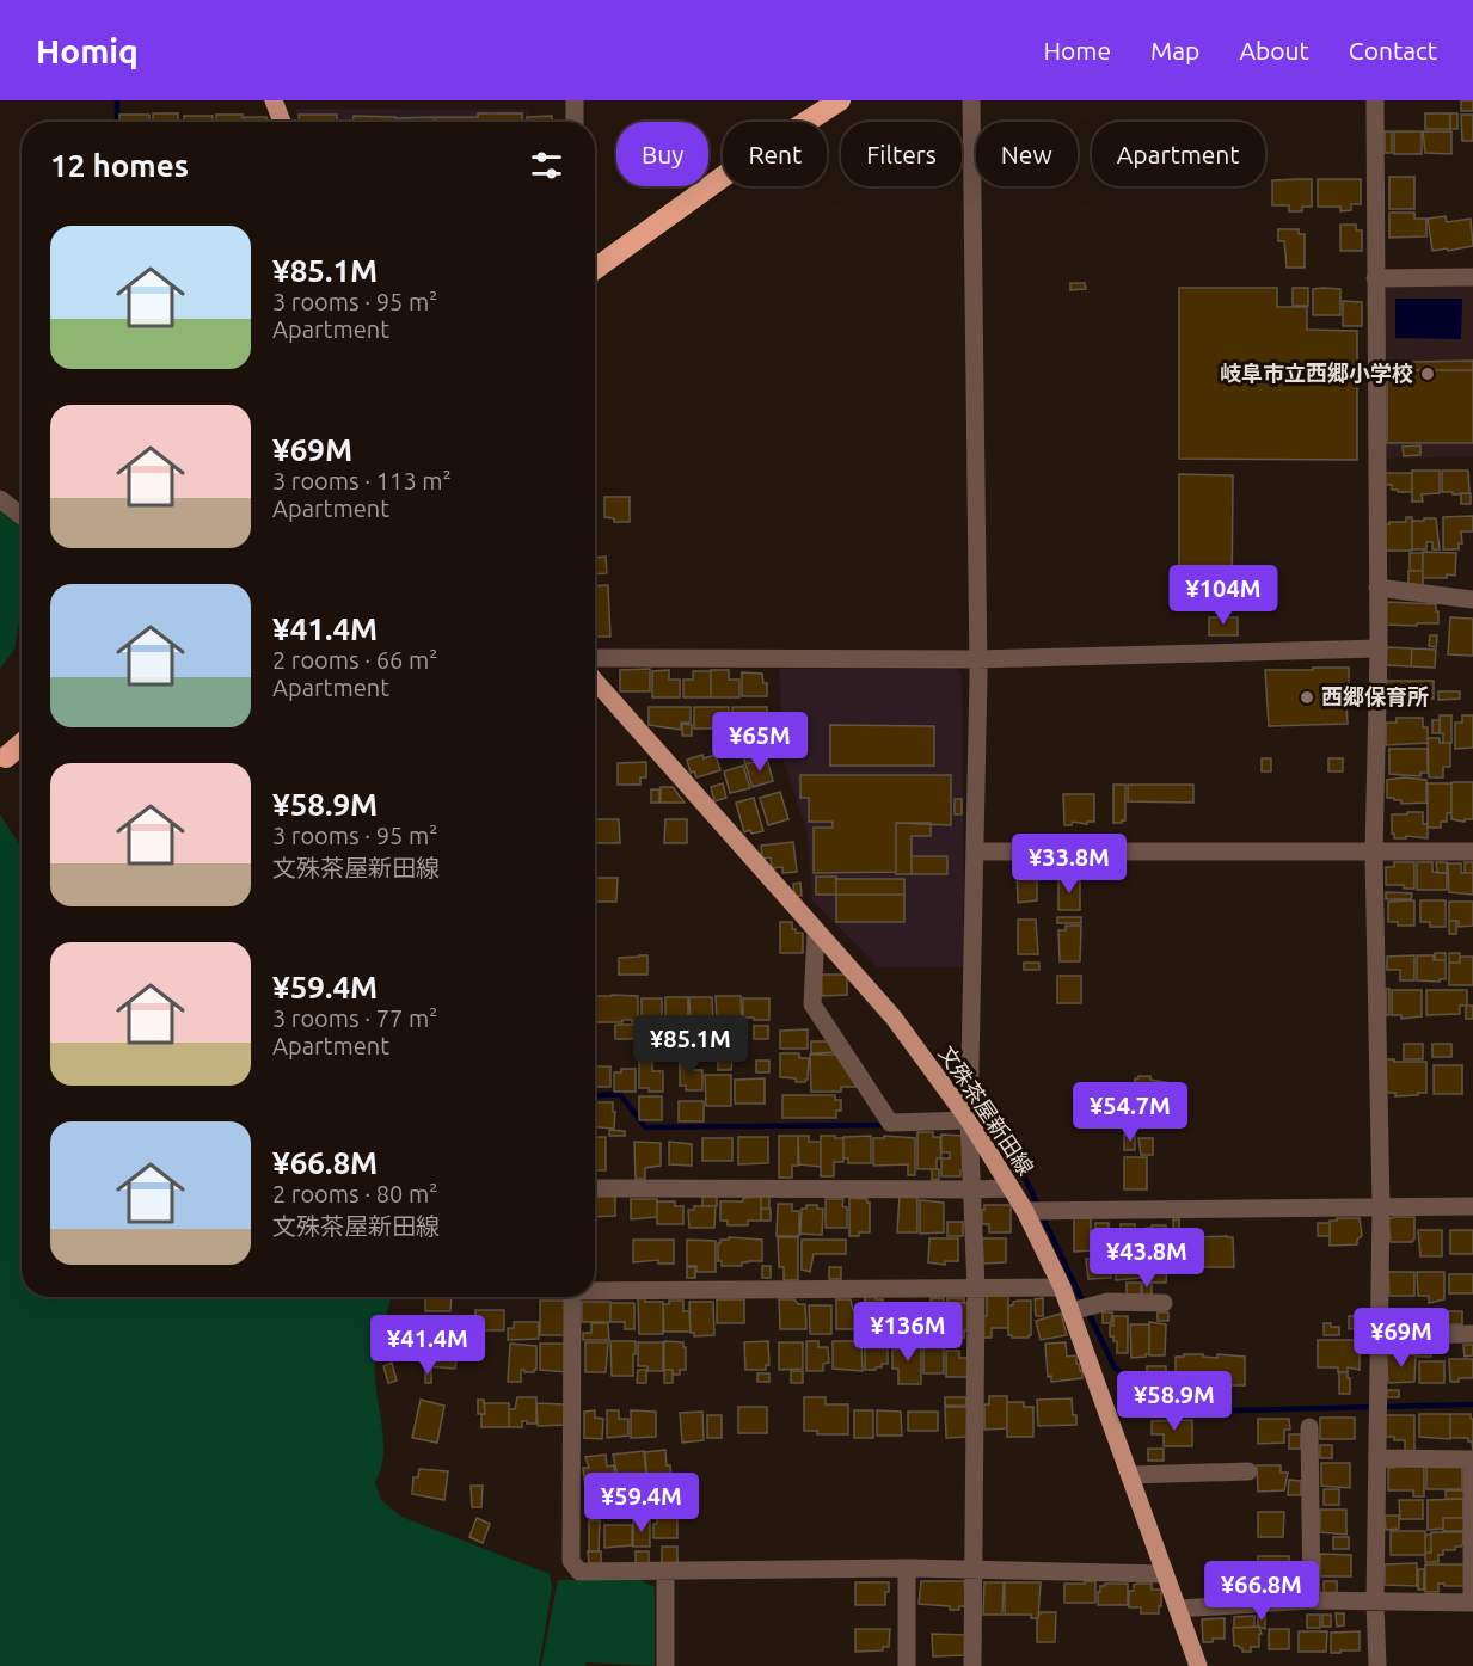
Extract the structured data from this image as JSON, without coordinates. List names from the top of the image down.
{
  "streets": {
    "main road": ["文殊茶屋新田線"]
  },
  "places": ["岐阜市立西郷小学校", "西郷保育所"],
  "page": {
    "header": "Homiq",
    "nav": [
      "Home",
      "Map",
      "About",
      "Contact"
    ],
    "chip": [
      "Buy",
      "Rent",
      "Filters",
      "New",
      "Apartment"
    ],
    "heading": "12 homes",
    "list": [
      {
        "name": "¥85.1M",
        "note": "3 rooms · 95 m² · Apartment"
      },
      {
        "name": "¥69M",
        "note": "3 rooms · 113 m² · Apartment"
      },
      {
        "name": "¥41.4M",
        "note": "2 rooms · 66 m² · Apartment"
      },
      {
        "name": "¥58.9M",
        "note": "3 rooms · 95 m² · 文殊茶屋新田線"
      },
      {
        "name": "¥59.4M",
        "note": "3 rooms · 77 m² · Apartment"
      },
      {
        "name": "¥66.8M",
        "note": "2 rooms · 80 m² · 文殊茶屋新田線"
      }
    ],
    "price": [
      "¥104M",
      "¥65M",
      "¥33.8M",
      "¥85.1M",
      "¥54.7M",
      "¥43.8M",
      "¥136M",
      "¥69M",
      "¥41.4M",
      "¥58.9M",
      "¥59.4M",
      "¥66.8M"
    ]
  }
}
